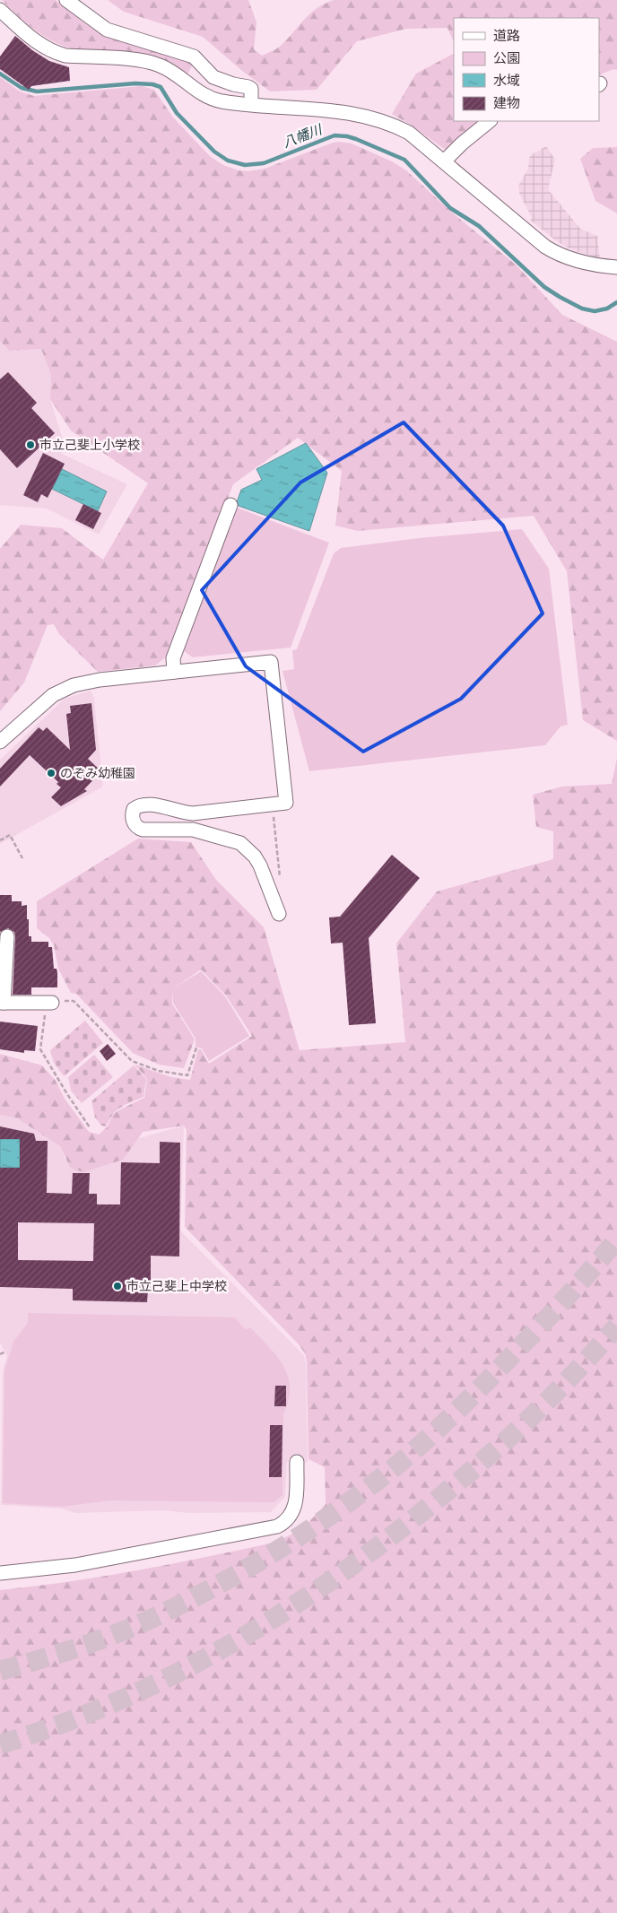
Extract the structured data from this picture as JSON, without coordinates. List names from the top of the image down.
{
  "water": ["八幡川"],
  "places": ["市立己斐上小学校", "のぞみ幼稚園", "市立己斐上中学校"],
  "legend": [
    "道路",
    "公園",
    "水域",
    "建物"
  ]
}
